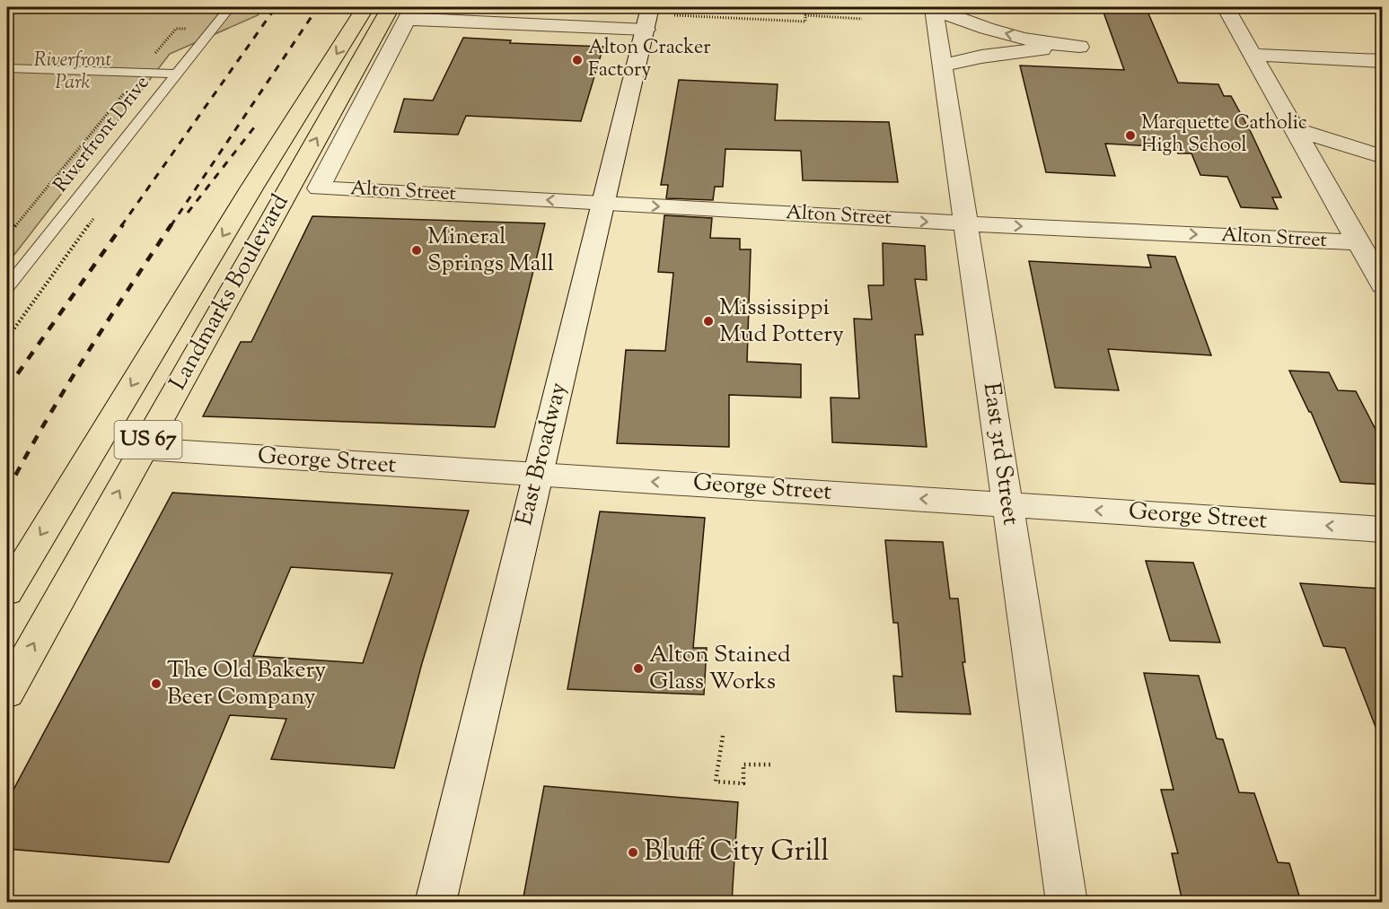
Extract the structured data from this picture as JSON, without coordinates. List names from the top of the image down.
{
  "streets": {
    "highway": ["Landmarks Boulevard", "US 67"],
    "street": [
      "Alton Street",
      "East Broadway",
      "East 3rd Street",
      "George Street"
    ],
    "lane": ["Riverfront Drive"]
  },
  "crossings": [
    ["Alton Street", "Landmarks Boulevard"],
    ["Alton Street", "East Broadway"],
    ["Alton Street", "East 3rd Street"],
    ["Landmarks Boulevard", "George Street"],
    ["East Broadway", "George Street"],
    ["East 3rd Street", "George Street"]
  ],
  "one_way": ["George Street"],
  "parks": ["Riverfront Park"],
  "places": [
    "Alton Cracker Factory",
    "Marquette Catholic High School",
    "Mineral Springs Mall",
    "Mississippi Mud Pottery",
    "Alton Stained Glass Works",
    "The Old Bakery Beer Company",
    "Bluff City Grill"
  ]
}
